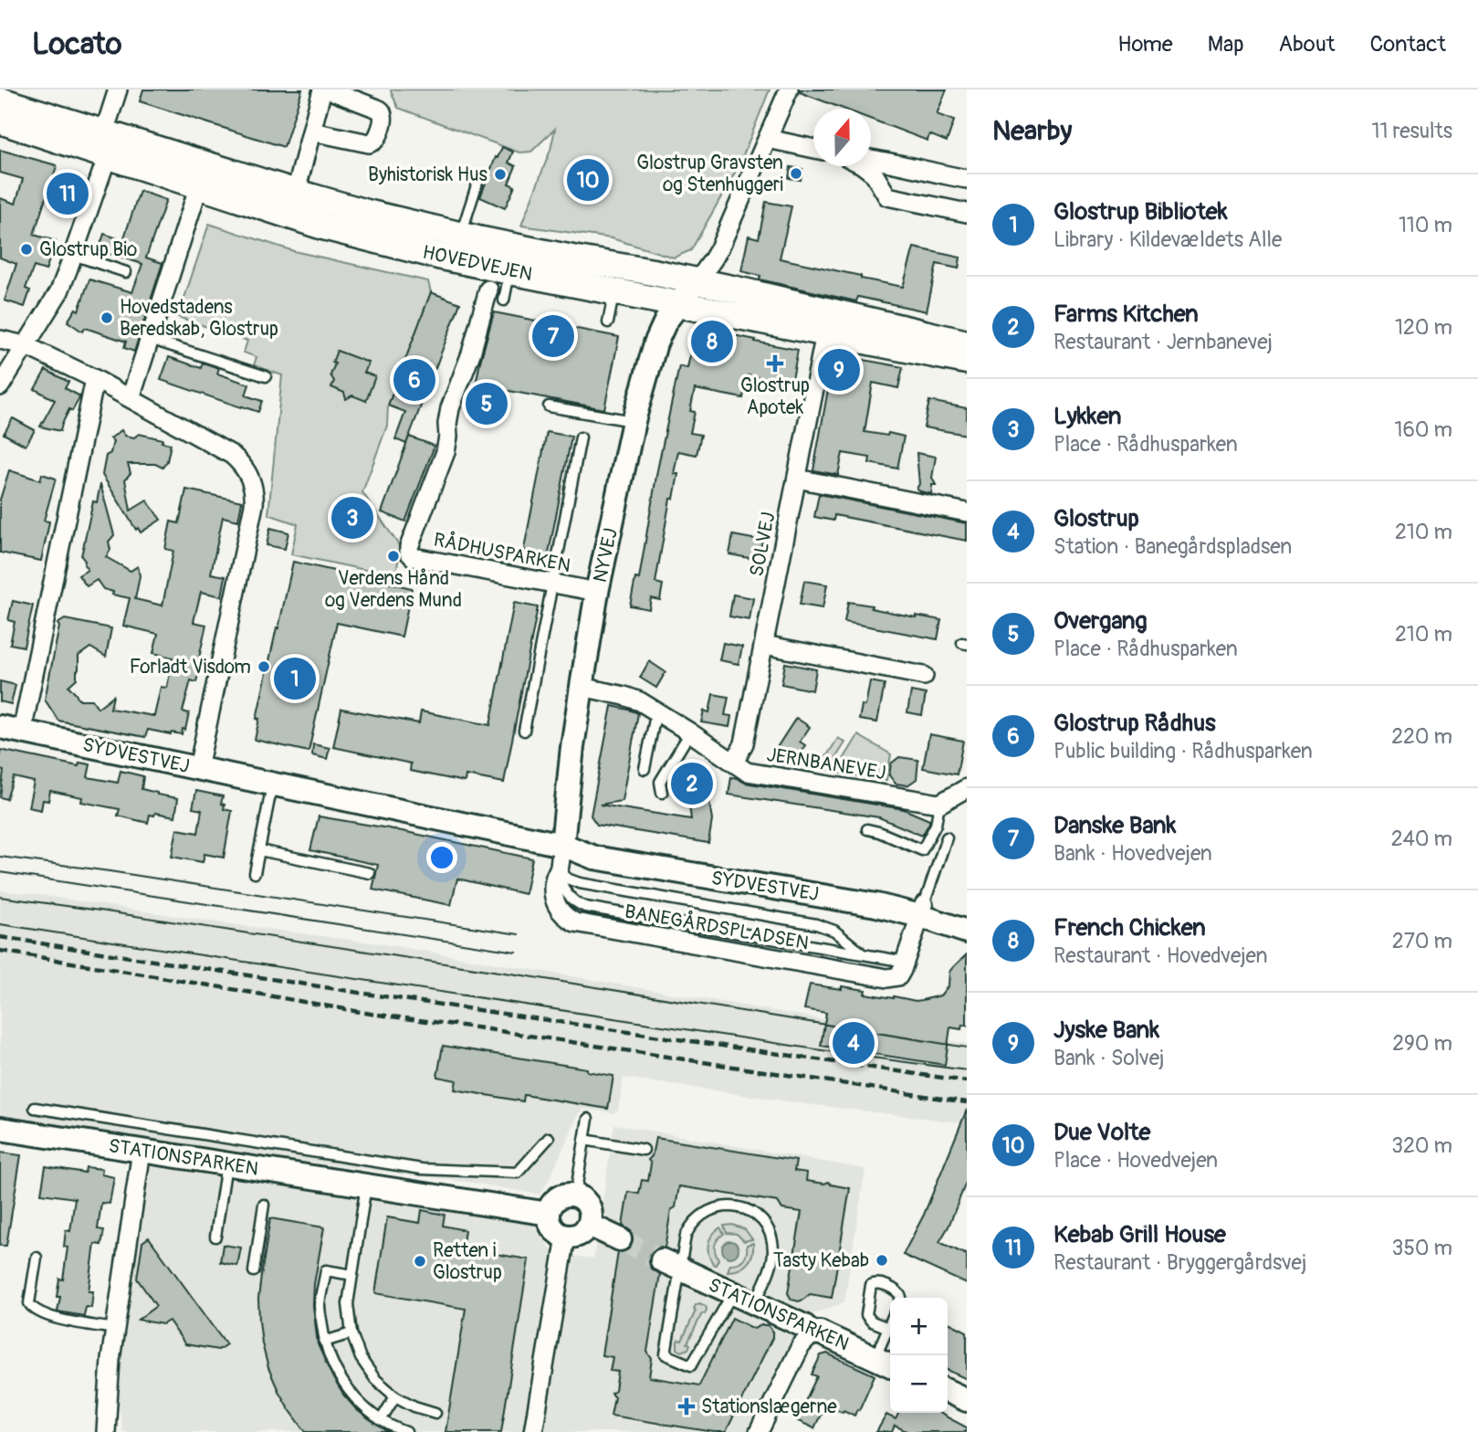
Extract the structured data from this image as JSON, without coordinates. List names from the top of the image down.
{
  "streets": {
    "main road": ["HOVEDVEJEN"],
    "street": [
      "SOLVEJ",
      "RÅDHUSPARKEN",
      "NYVEJ",
      "SYDVESTVEJ",
      "JERNBANEVEJ",
      "BANEGÅRDSPLADSEN",
      "STATIONSPARKEN"
    ]
  },
  "crossings": [
    ["HOVEDVEJEN", "SOLVEJ"],
    ["HOVEDVEJEN", "NYVEJ"],
    ["SOLVEJ", "JERNBANEVEJ"],
    ["RÅDHUSPARKEN", "NYVEJ"],
    ["NYVEJ", "SYDVESTVEJ"],
    ["NYVEJ", "JERNBANEVEJ"],
    ["NYVEJ", "BANEGÅRDSPLADSEN"],
    ["SYDVESTVEJ", "BANEGÅRDSPLADSEN"]
  ],
  "places": {
    "other": [
      "Glostrup Gravsten og Stenhuggeri",
      "Byhistorisk Hus",
      "Glostrup Bio",
      "Hovedstadens Beredskab, Glostrup",
      "Verdens Hånd og Verdens Mund",
      "Forladt Visdom",
      "Tasty Kebab",
      "Retten i Glostrup"
    ],
    "health": ["Glostrup Apotek", "Stationslægerne"]
  },
  "north": "top",
  "page": {
    "header": "Locato",
    "nav": [
      "Home",
      "Map",
      "About",
      "Contact"
    ],
    "heading": ["Nearby", "11 results"],
    "pins": [
      "10",
      "11",
      "7",
      "8",
      "9",
      "6",
      "5",
      "3",
      "1",
      "2",
      "4"
    ],
    "list": [
      {
        "mark": "1",
        "name": "Glostrup Bibliotek",
        "note": "Library · Kildevældets Alle",
        "value": "110 m"
      },
      {
        "mark": "2",
        "name": "Farms Kitchen",
        "note": "Restaurant · Jernbanevej",
        "value": "120 m"
      },
      {
        "mark": "3",
        "name": "Lykken",
        "note": "Place · Rådhusparken",
        "value": "160 m"
      },
      {
        "mark": "4",
        "name": "Glostrup",
        "note": "Station · Banegårdspladsen",
        "value": "210 m"
      },
      {
        "mark": "5",
        "name": "Overgang",
        "note": "Place · Rådhusparken",
        "value": "210 m"
      },
      {
        "mark": "6",
        "name": "Glostrup Rådhus",
        "note": "Public building · Rådhusparken",
        "value": "220 m"
      },
      {
        "mark": "7",
        "name": "Danske Bank",
        "note": "Bank · Hovedvejen",
        "value": "240 m"
      },
      {
        "mark": "8",
        "name": "French Chicken",
        "note": "Restaurant · Hovedvejen",
        "value": "270 m"
      },
      {
        "mark": "9",
        "name": "Jyske Bank",
        "note": "Bank · Solvej",
        "value": "290 m"
      },
      {
        "mark": "10",
        "name": "Due Volte",
        "note": "Place · Hovedvejen",
        "value": "320 m"
      },
      {
        "mark": "11",
        "name": "Kebab Grill House",
        "note": "Restaurant · Bryggergårdsvej",
        "value": "350 m"
      }
    ],
    "map_buttons": ["+", "−"]
  }
}
